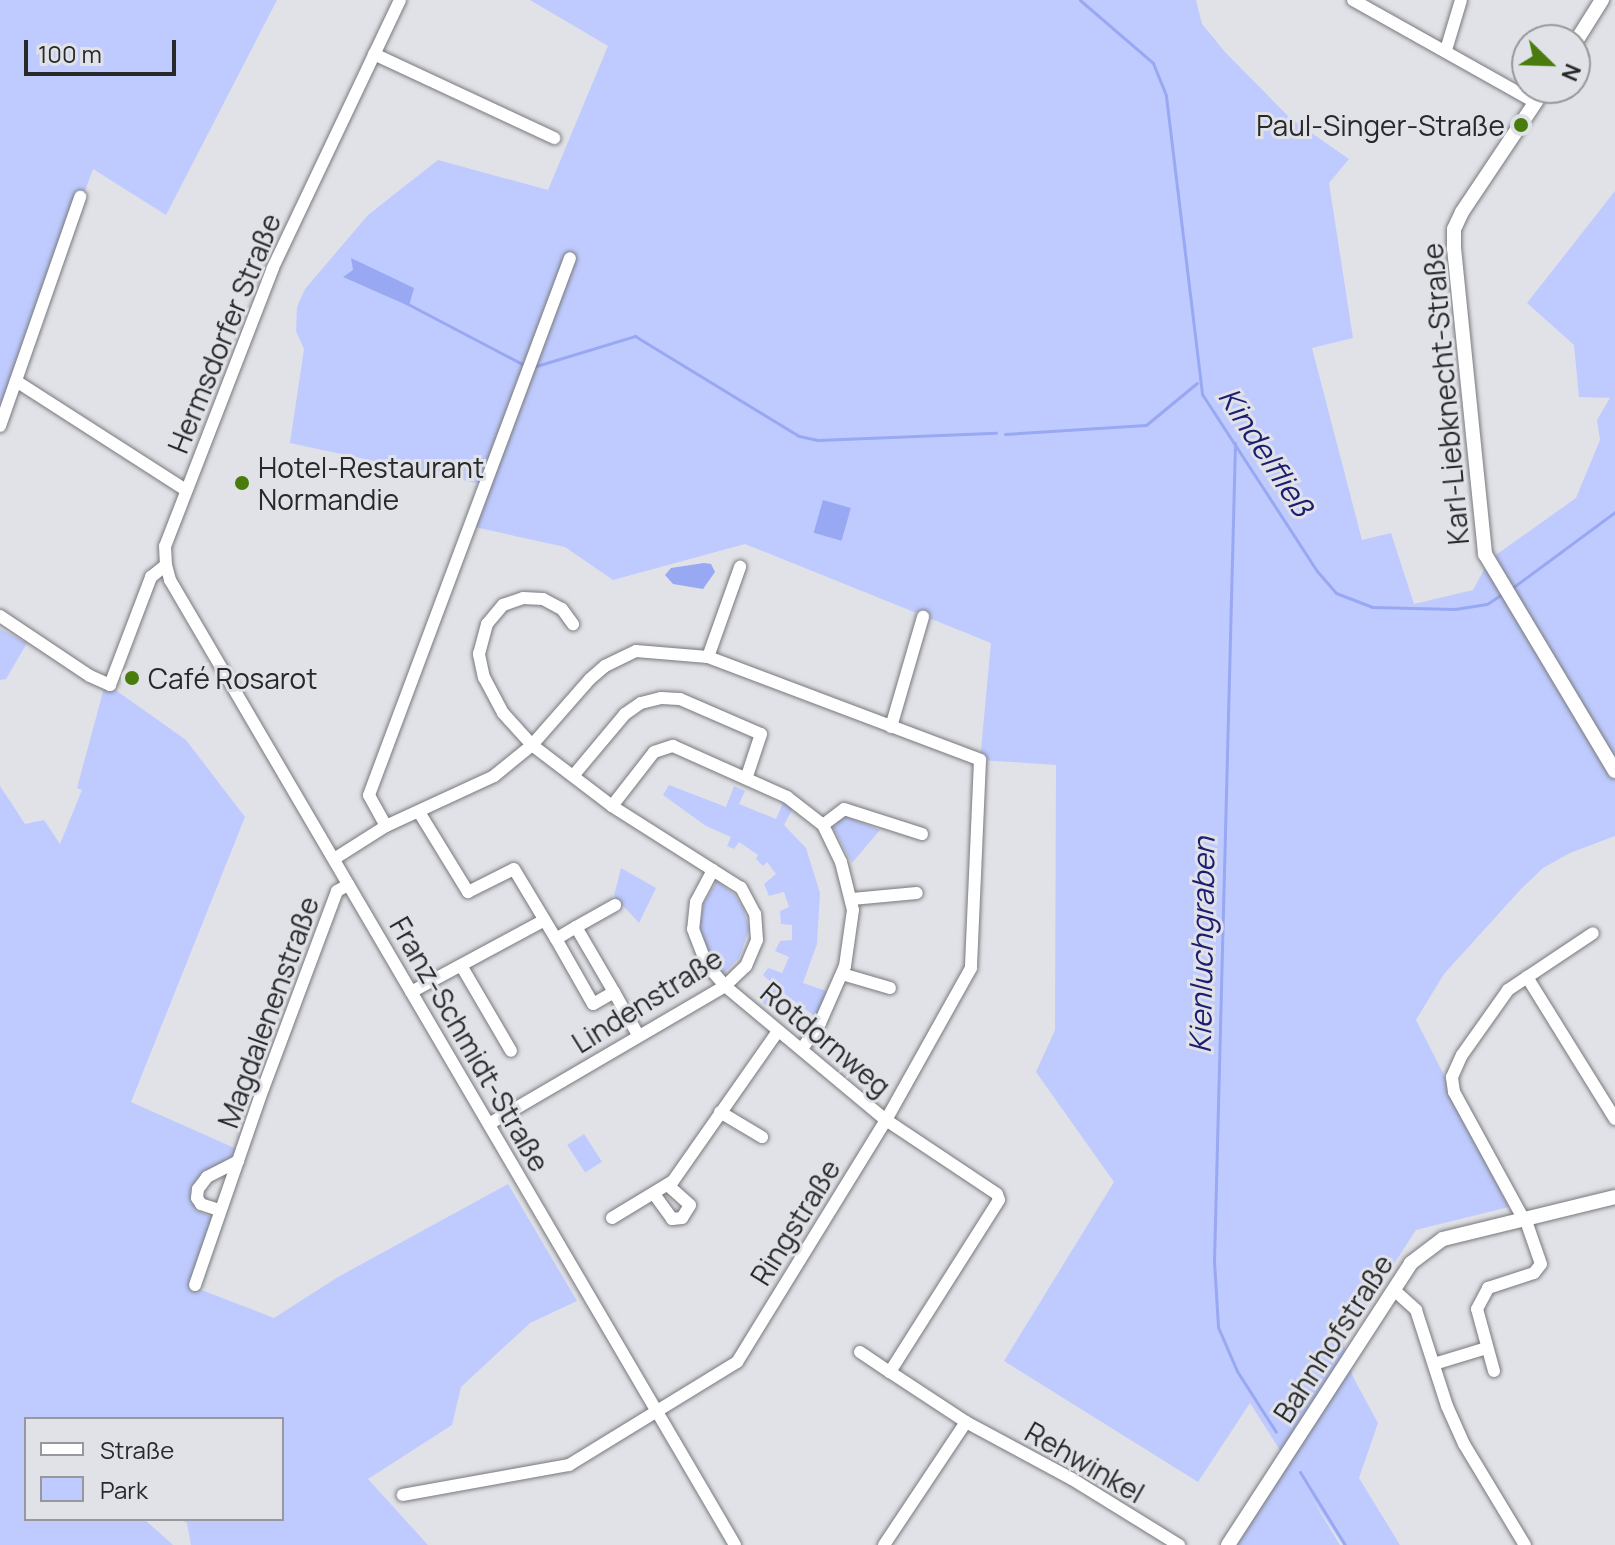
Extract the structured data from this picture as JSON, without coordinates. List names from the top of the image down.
{
  "streets": {
    "street": [
      "Hermsdorfer Straße",
      "Karl-Liebknecht-Straße",
      "Lindenstraße",
      "Magdalenenstraße",
      "Rotdornweg",
      "Franz-Schmidt-Straße",
      "Ringstraße",
      "Bahnhofstraße",
      "Rehwinkel"
    ]
  },
  "crossings": [
    ["Hermsdorfer Straße", "Franz-Schmidt-Straße"],
    ["Lindenstraße", "Rotdornweg"],
    ["Lindenstraße", "Franz-Schmidt-Straße"],
    ["Magdalenenstraße", "Franz-Schmidt-Straße"],
    ["Rotdornweg", "Ringstraße"],
    ["Rotdornweg", "Rehwinkel"],
    ["Franz-Schmidt-Straße", "Ringstraße"]
  ],
  "water": ["Kindelfließ", "Kienluchgraben"],
  "places": ["Paul-Singer-Straße", "Hotel-Restaurant Normandie", "Café Rosarot"],
  "legend": ["Straße", "Park"],
  "scale_bar": "100 m",
  "north": "bottom right"
}
